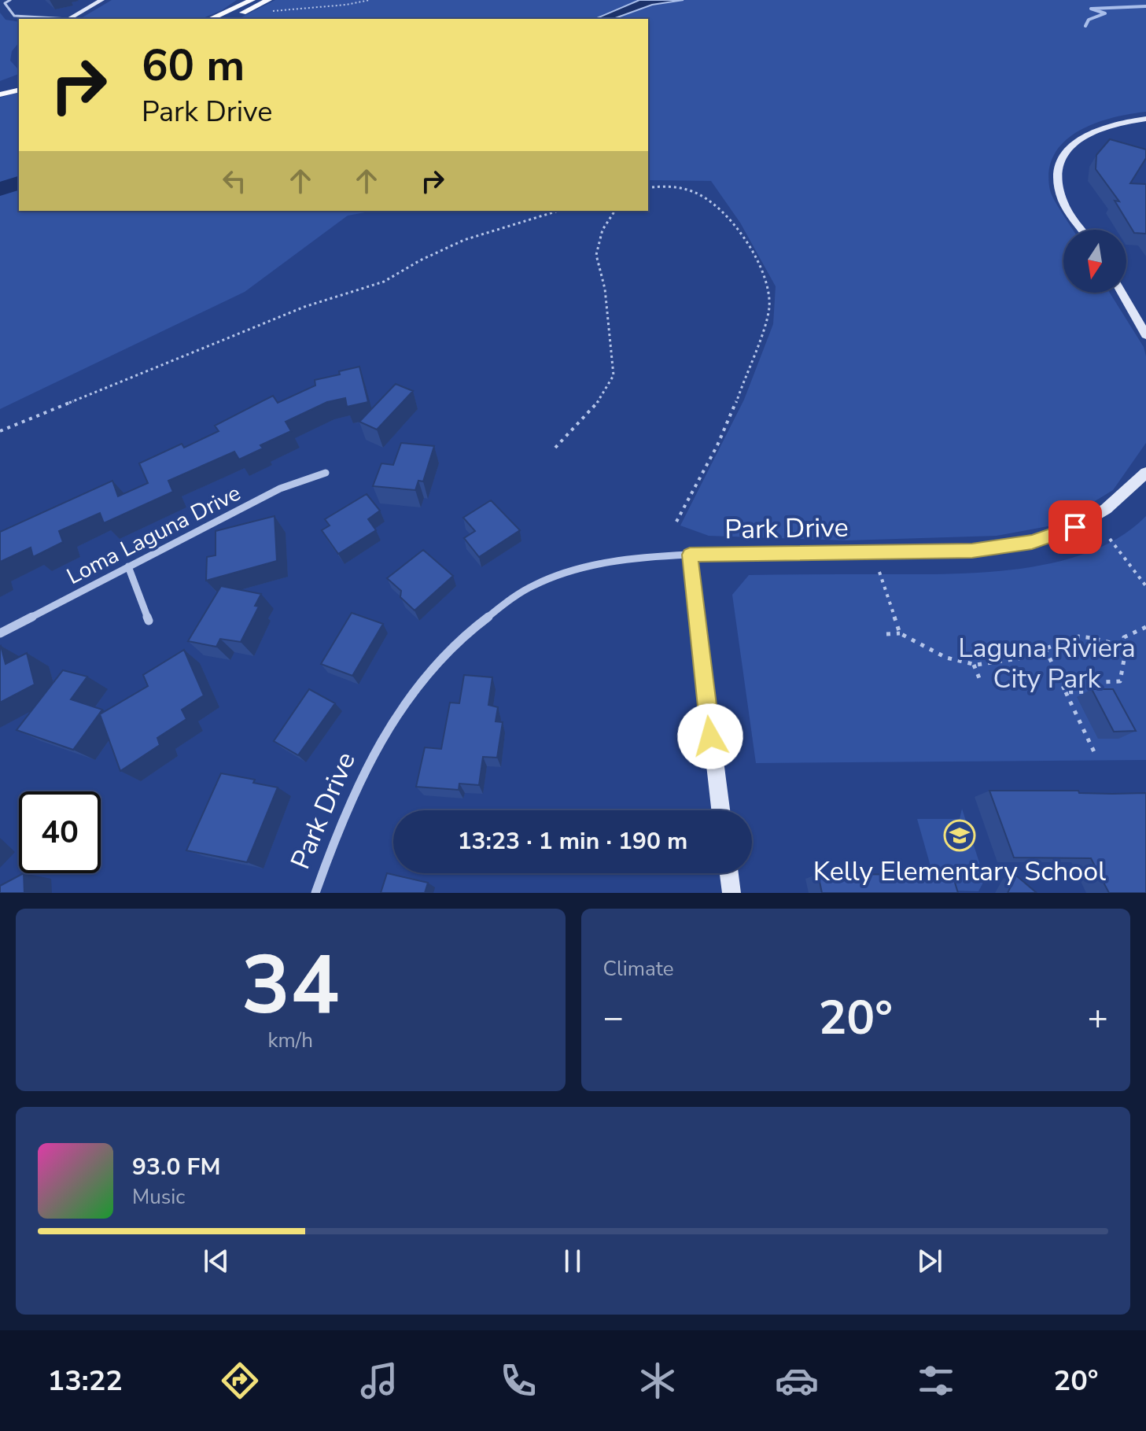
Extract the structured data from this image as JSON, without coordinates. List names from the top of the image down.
{
  "streets": {
    "street": ["Park Drive", "Loma Laguna Drive"]
  },
  "parks": ["Laguna Riviera City Park"],
  "places": {
    "school or university": ["Kelly Elementary School"]
  },
  "north": "bottom",
  "page": {
    "turn": ["60 m", "Park Drive"],
    "limit": "40",
    "trip": "13:23 · 1 min · 190 m",
    "tile": [
      ["34", "km/h"],
      "Climate"
    ],
    "heat": ["−", "20°", "+"],
    "song": ["93.0 FM", "Music"],
    "tabs": ["13:22", "20°"]
  }
}
